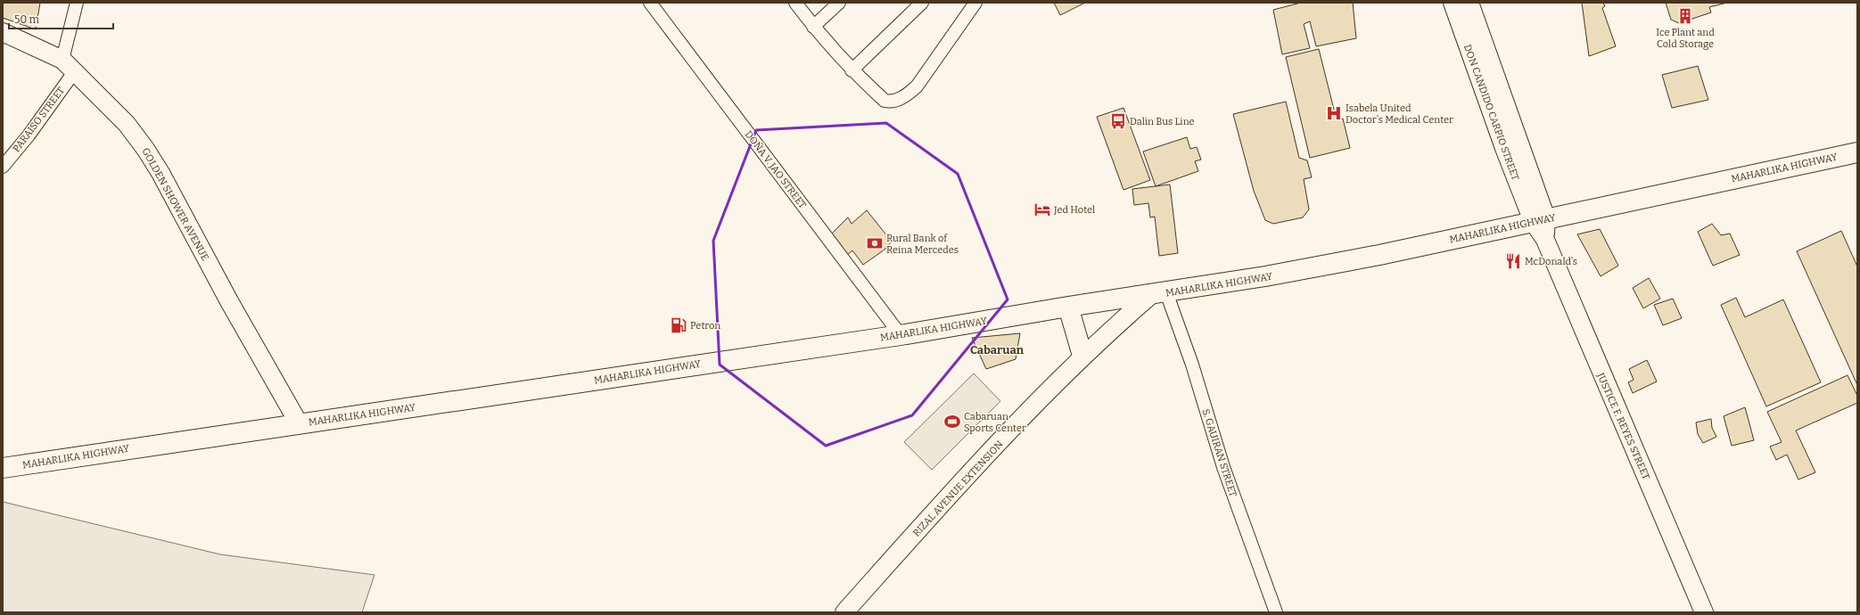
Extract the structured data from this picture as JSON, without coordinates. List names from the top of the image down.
{
  "streets": {
    "main road": ["MAHARLIKA HIGHWAY"],
    "street": [
      "DON CANDIDO CARPIO STREET",
      "PARAISO STREET",
      "DOÑA V. JAO STREET",
      "GOLDEN SHOWER AVENUE",
      "JUSTICE F. REYES STREET",
      "S. GAUIRAN STREET",
      "RIZAL AVENUE EXTENSION"
    ]
  },
  "crossings": [
    ["DON CANDIDO CARPIO STREET", "MAHARLIKA HIGHWAY"],
    ["DON CANDIDO CARPIO STREET", "JUSTICE F. REYES STREET"],
    ["PARAISO STREET", "GOLDEN SHOWER AVENUE"],
    ["MAHARLIKA HIGHWAY", "DOÑA V. JAO STREET"],
    ["MAHARLIKA HIGHWAY", "GOLDEN SHOWER AVENUE"],
    ["MAHARLIKA HIGHWAY", "JUSTICE F. REYES STREET"],
    ["MAHARLIKA HIGHWAY", "S. GAUIRAN STREET"],
    ["MAHARLIKA HIGHWAY", "RIZAL AVENUE EXTENSION"],
    ["S. GAUIRAN STREET", "RIZAL AVENUE EXTENSION"]
  ],
  "districts": ["Cabaruan"],
  "places": {
    "building": ["Ice Plant and Cold Storage"],
    "hospital": ["Isabela United Doctor's Medical Center"],
    "bus stop": ["Dalin Bus Line"],
    "hotel": ["Jed Hotel"],
    "bank": ["Rural Bank of Reina Mercedes"],
    "restaurant": ["McDonald's"],
    "fuel station": ["Petron"],
    "sports": ["Cabaruan Sports Center"]
  },
  "scale_bar": "50 m"
}
